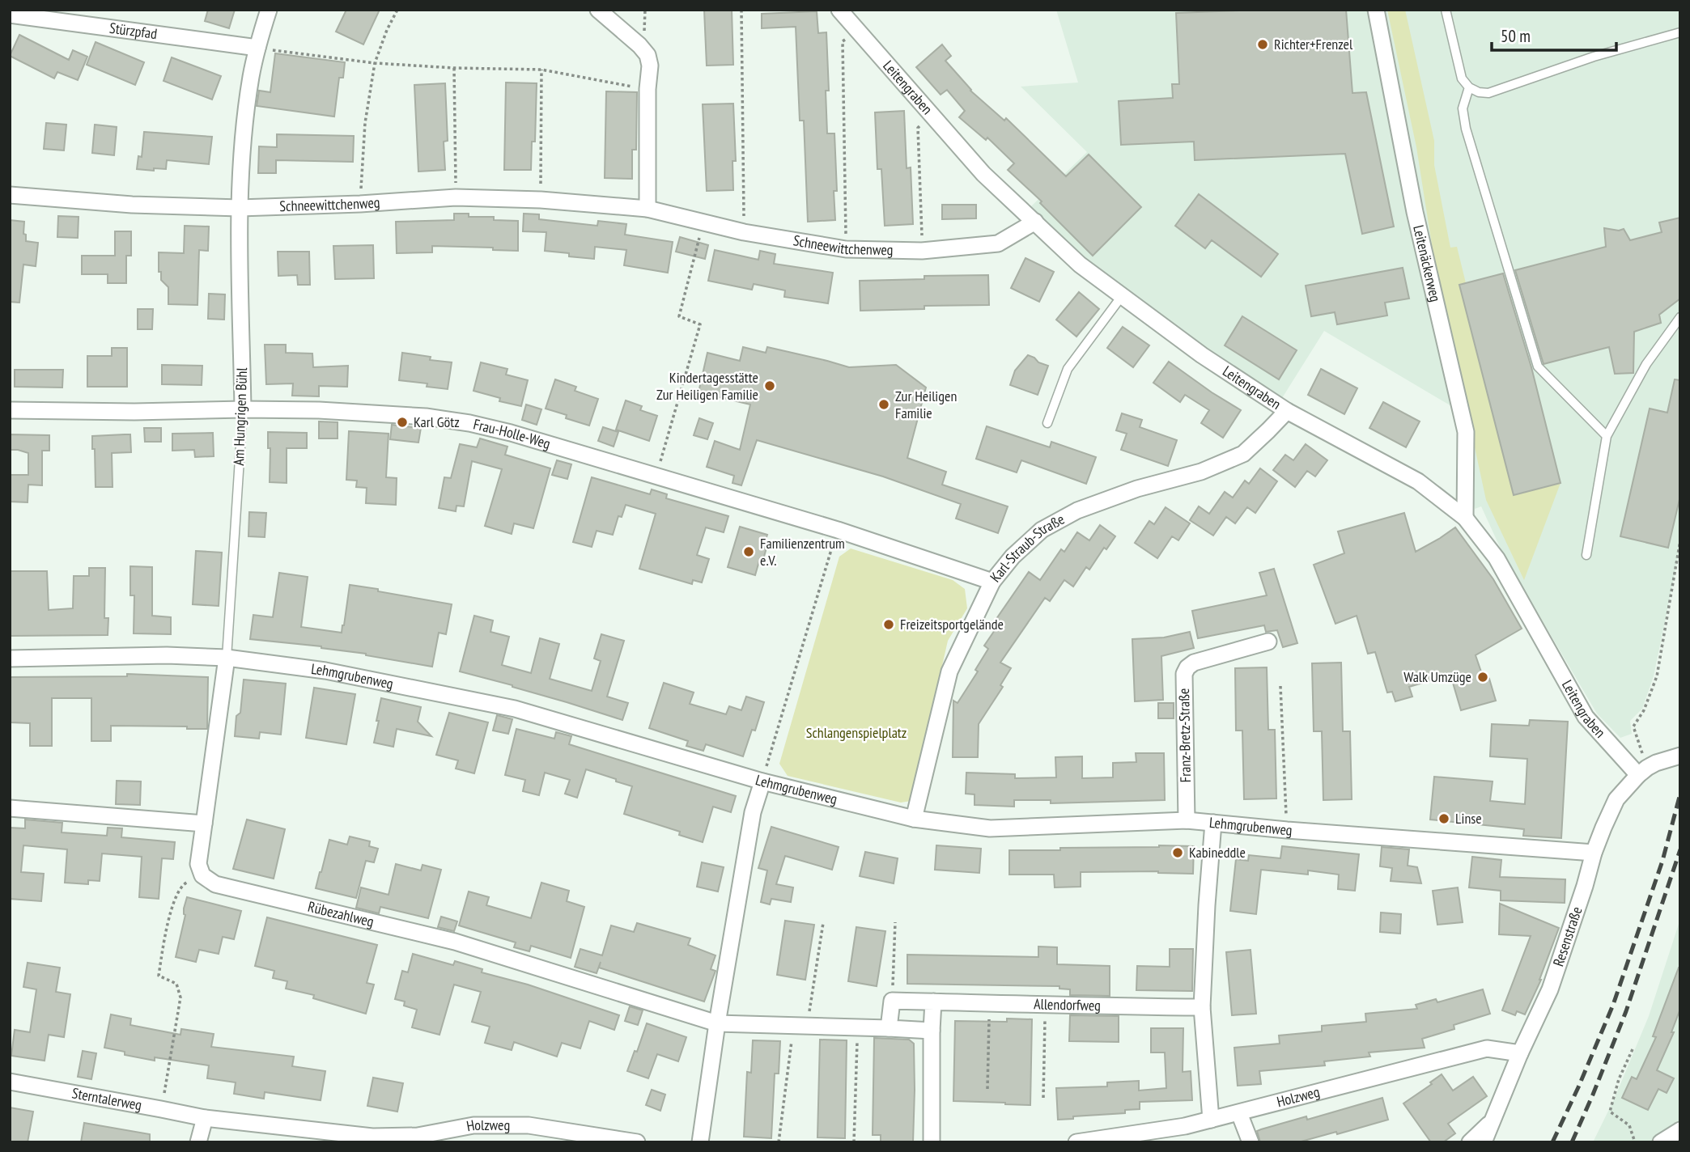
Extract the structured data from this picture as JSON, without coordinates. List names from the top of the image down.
{
  "streets": {
    "street": [
      "Stürzpfad",
      "Leitengraben",
      "Schneewittchenweg",
      "Leitenäckerweg",
      "Am Hungrigen Bühl",
      "Frau-Holle-Weg",
      "Karl-Straub-Straße",
      "Lehmgrubenweg",
      "Franz-Bretz-Straße",
      "Rübezahlweg",
      "Resenstraße",
      "Allendorfweg",
      "Holzweg",
      "Sterntalerweg"
    ]
  },
  "crossings": [
    ["Stürzpfad", "Am Hungrigen Bühl"],
    ["Leitengraben", "Schneewittchenweg"],
    ["Leitengraben", "Leitenäckerweg"],
    ["Leitengraben", "Karl-Straub-Straße"],
    ["Leitengraben", "Resenstraße"],
    ["Schneewittchenweg", "Am Hungrigen Bühl"],
    ["Am Hungrigen Bühl", "Frau-Holle-Weg"],
    ["Am Hungrigen Bühl", "Lehmgrubenweg"],
    ["Am Hungrigen Bühl", "Rübezahlweg"],
    ["Frau-Holle-Weg", "Karl-Straub-Straße"],
    ["Karl-Straub-Straße", "Lehmgrubenweg"],
    ["Lehmgrubenweg", "Franz-Bretz-Straße"],
    ["Lehmgrubenweg", "Resenstraße"],
    ["Resenstraße", "Holzweg"],
    ["Holzweg", "Sterntalerweg"]
  ],
  "parks": ["Schlangenspielplatz"],
  "places": [
    "Richter+Frenzel",
    "Kindertagesstätte Zur Heiligen Familie",
    "Zur Heiligen Familie",
    "Karl Götz",
    "Familienzentrum e.V.",
    "Freizeitsportgelände",
    "Walk Umzüge",
    "Linse",
    "Kabineddle"
  ],
  "scale_bar": "50 m"
}
